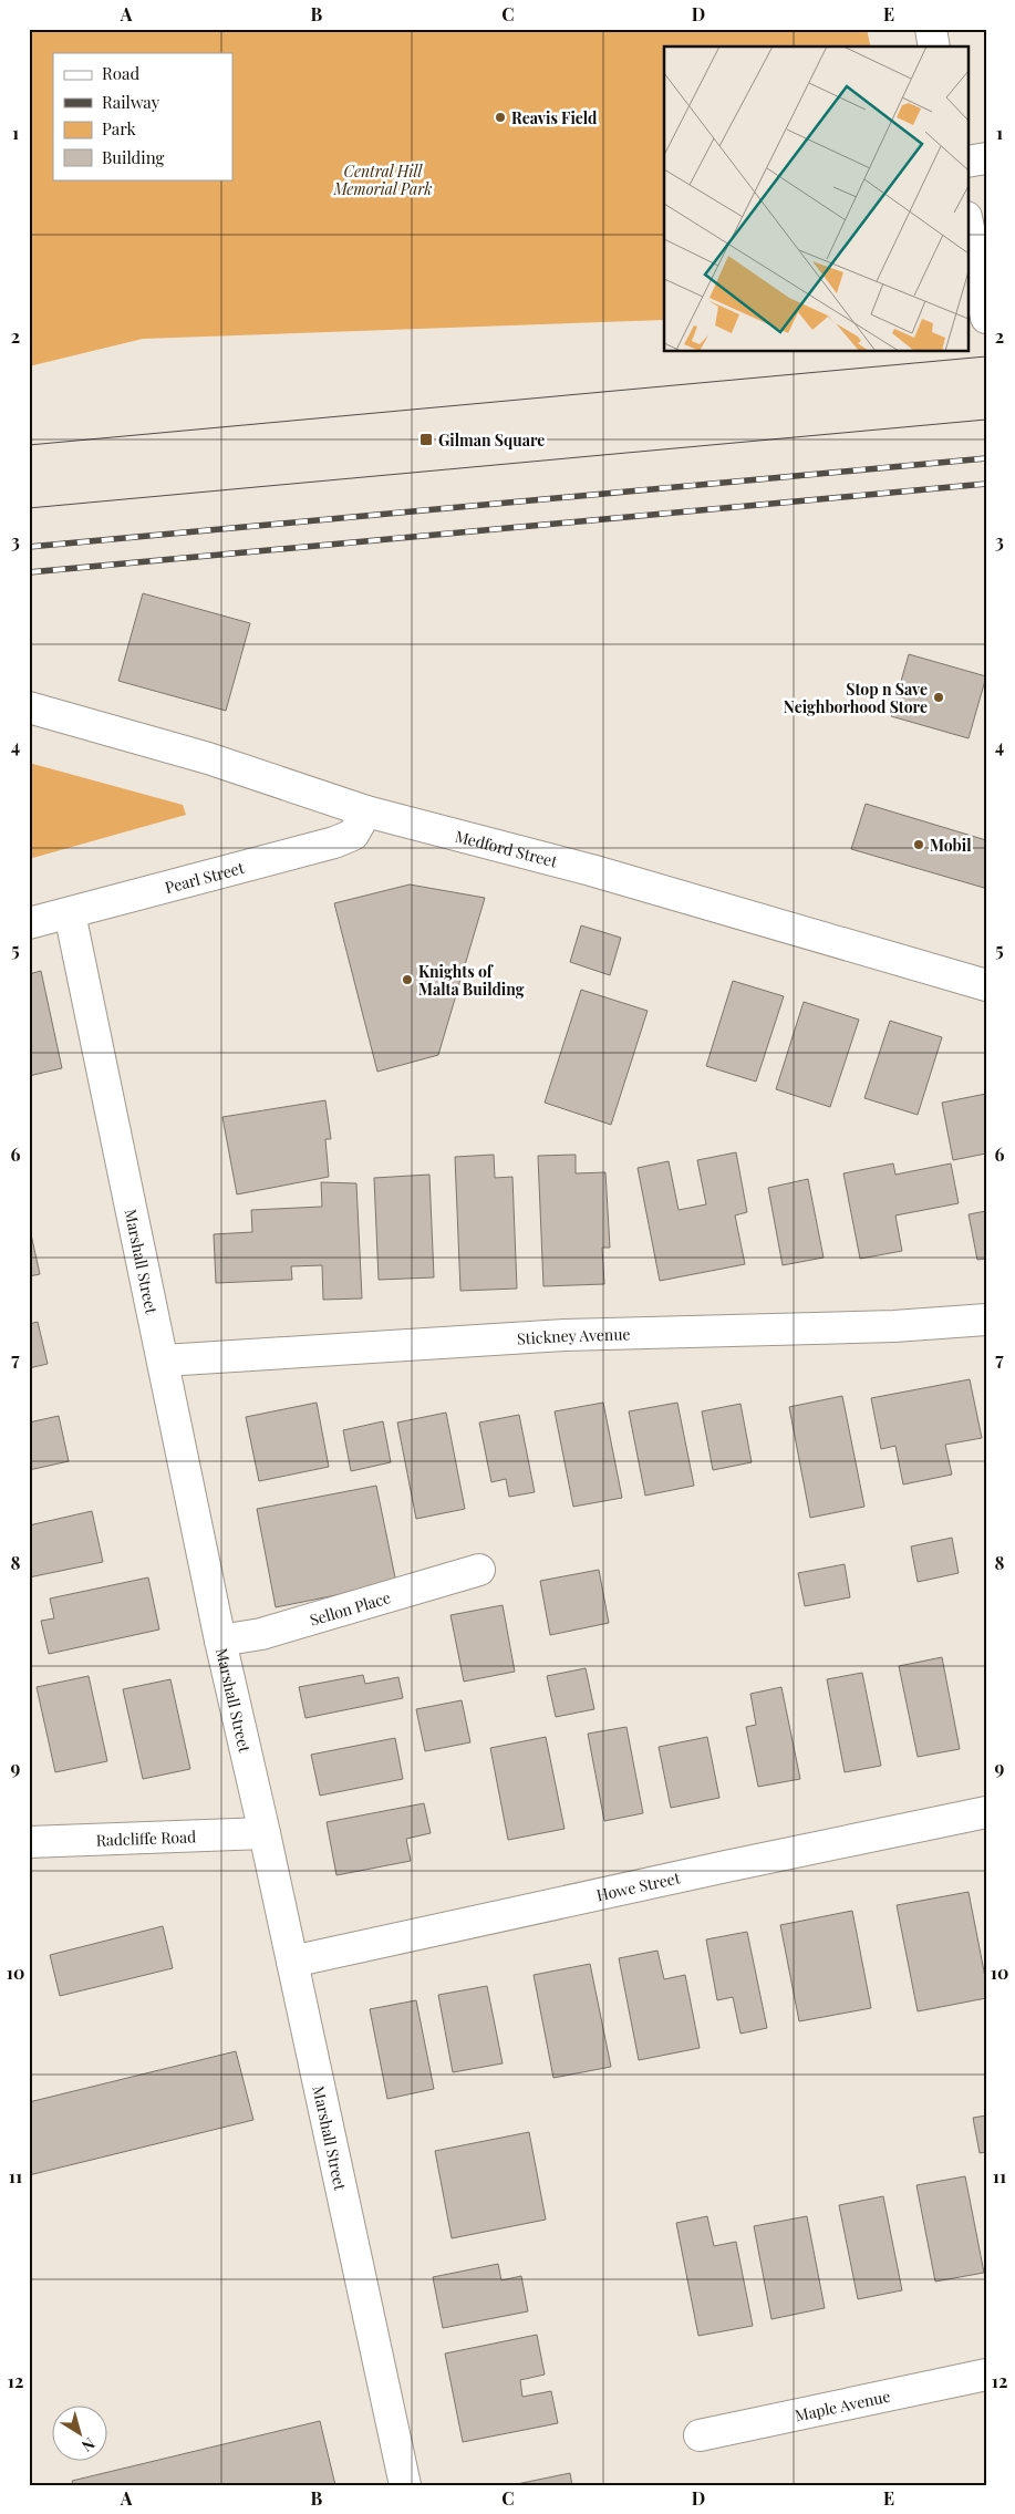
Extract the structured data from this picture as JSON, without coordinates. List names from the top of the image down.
{
  "streets": {
    "street": [
      "Medford Street",
      "Pearl Street",
      "Marshall Street",
      "Stickney Avenue",
      "Sellon Place",
      "Radcliffe Road",
      "Howe Street",
      "Maple Avenue"
    ]
  },
  "crossings": [
    ["Medford Street", "Pearl Street"],
    ["Pearl Street", "Marshall Street"],
    ["Marshall Street", "Stickney Avenue"],
    ["Marshall Street", "Sellon Place"],
    ["Marshall Street", "Radcliffe Road"],
    ["Marshall Street", "Howe Street"]
  ],
  "parks": ["Central Hill Memorial Park"],
  "places": {
    "other": [
      "Reavis Field",
      "Stop n Save Neighborhood Store",
      "Mobil",
      "Knights of Malta Building"
    ],
    "transit": ["Gilman Square"]
  },
  "legend": [
    "Road",
    "Railway",
    "Park",
    "Building"
  ],
  "north": "bottom right",
  "grid": {
    "columns": [
      "A",
      "B",
      "C",
      "D",
      "E"
    ],
    "rows": [
      "1",
      "2",
      "3",
      "4",
      "5",
      "6",
      "7",
      "8",
      "9",
      "10",
      "11",
      "12"
    ]
  }
}
